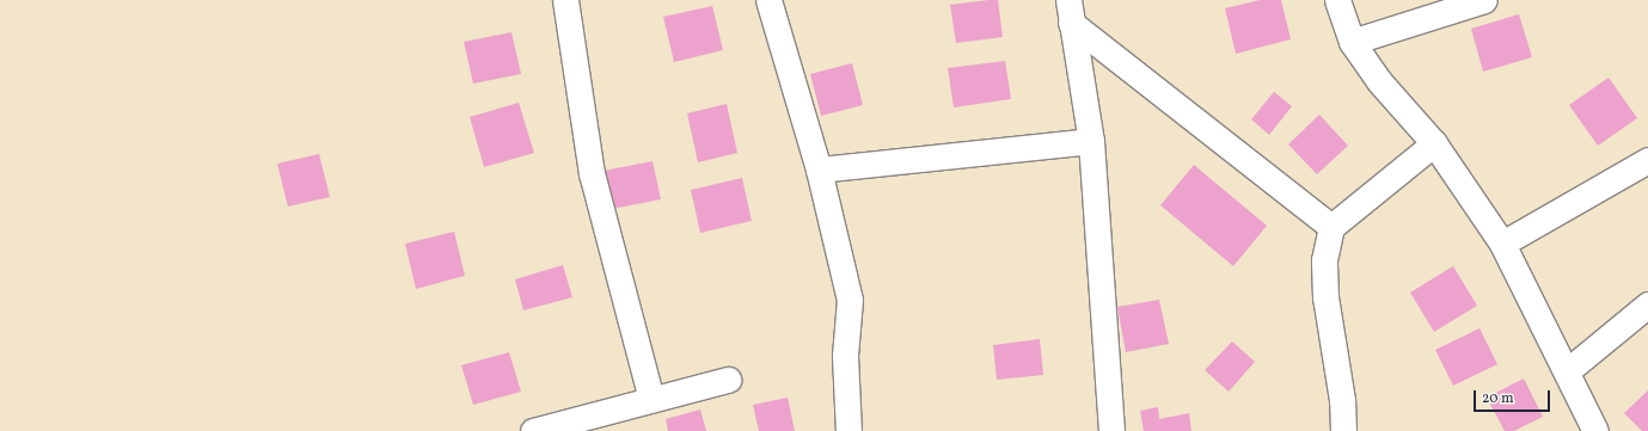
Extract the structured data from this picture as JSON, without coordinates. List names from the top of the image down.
{
  "scale_bar": "20 m"
}
